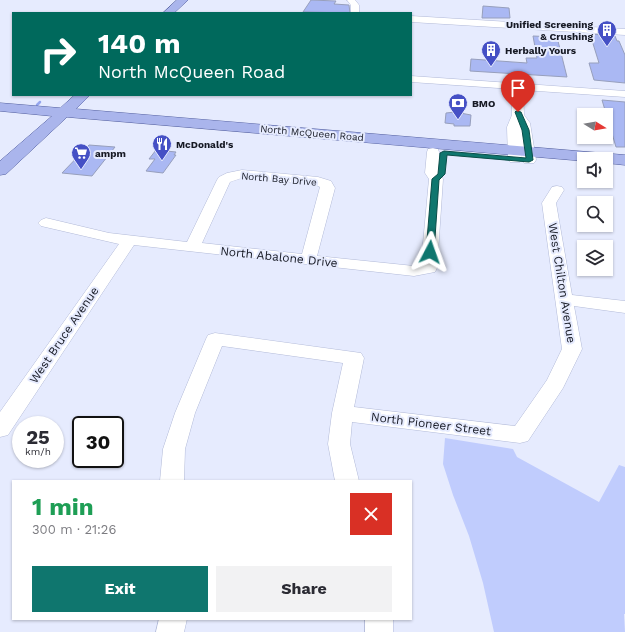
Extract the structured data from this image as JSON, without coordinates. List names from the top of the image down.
{
  "streets": {
    "main road": ["North McQueen Road"],
    "street": [
      "North Bay Drive",
      "North Abalone Drive",
      "West Chilton Avenue",
      "West Bruce Avenue",
      "North Pioneer Street"
    ]
  },
  "crossings": [
    ["North McQueen Road", "North Abalone Drive"],
    ["North Bay Drive", "North Abalone Drive"],
    ["North Abalone Drive", "West Bruce Avenue"],
    ["West Chilton Avenue", "North Pioneer Street"]
  ],
  "places": {
    "building": ["Unified Screening & Crushing", "Herbally Yours"],
    "bank": ["BMO"],
    "restaurant": ["McDonald's"],
    "supermarket": ["ampm"]
  },
  "north": "right",
  "page": {
    "turn": ["140 m", "North McQueen Road"],
    "speed": "25 km/h",
    "limit": "30",
    "heading": ["1 min", "300 m · 21:26"],
    "buttons": ["Exit", "Share"]
  }
}
